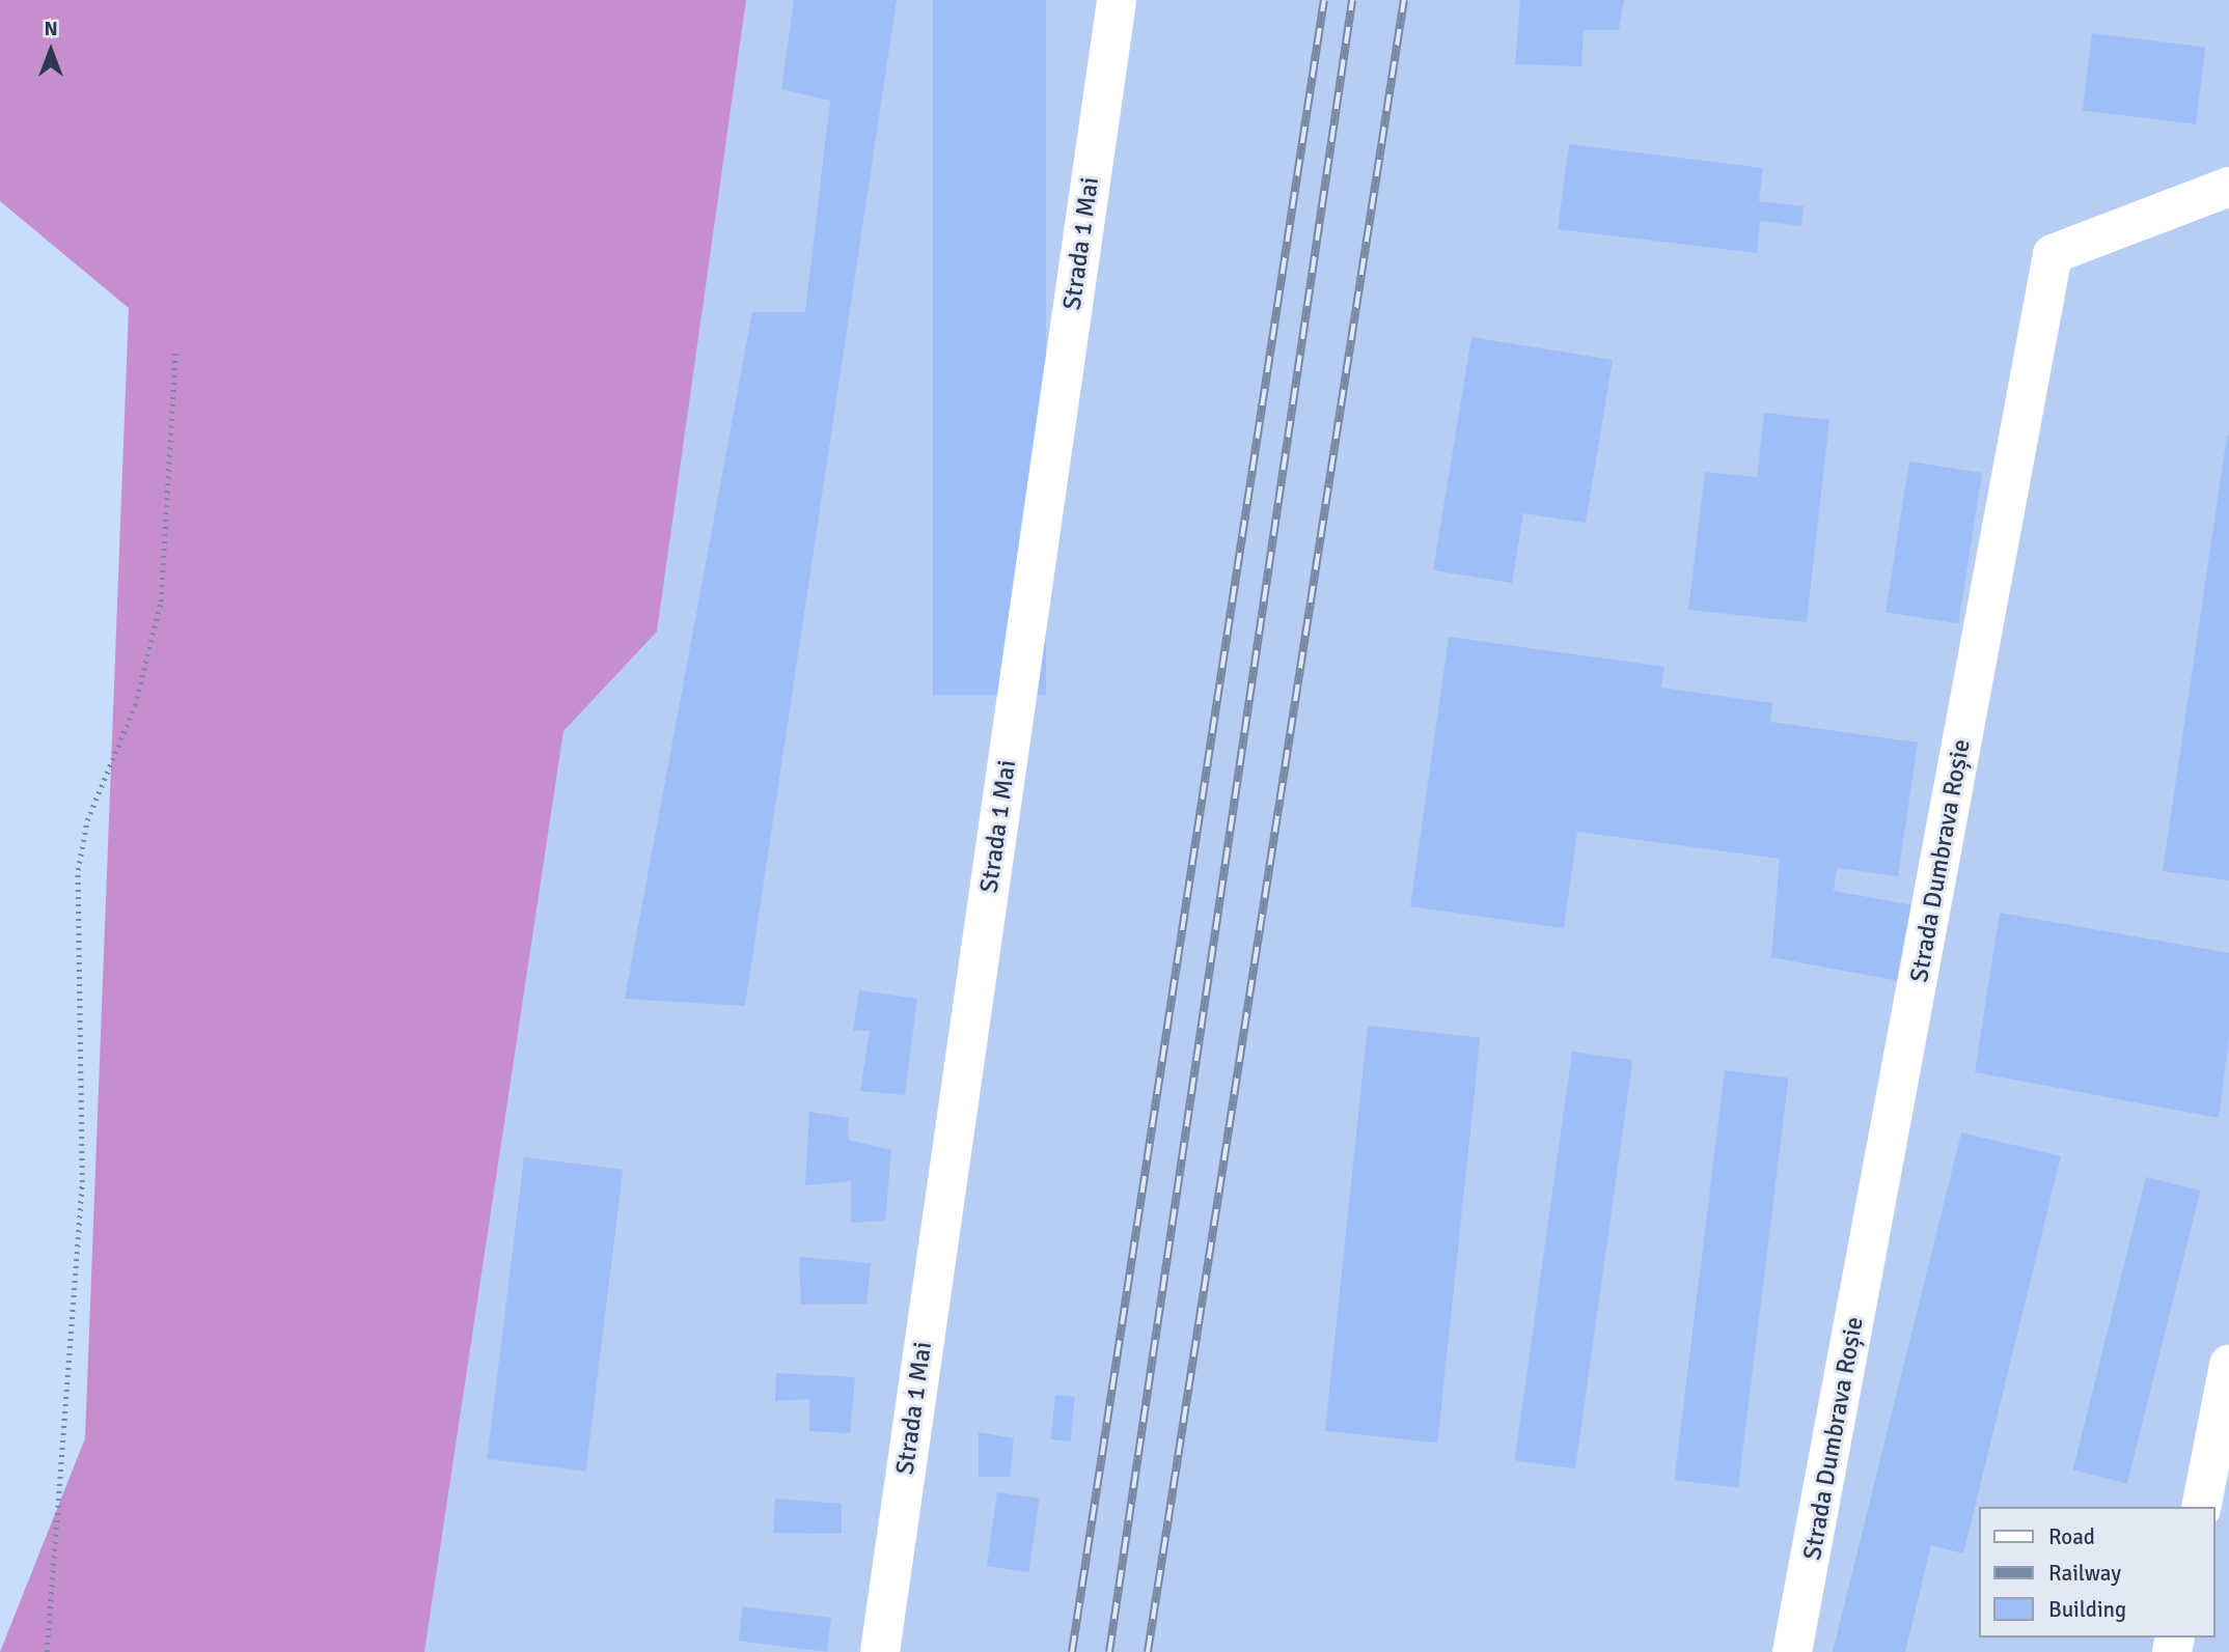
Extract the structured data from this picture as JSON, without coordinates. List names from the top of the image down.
{
  "streets": {
    "main road": ["Strada 1 Mai", "Strada Dumbrava Roșie"]
  },
  "legend": ["Road", "Railway", "Building"],
  "north": "top"
}
